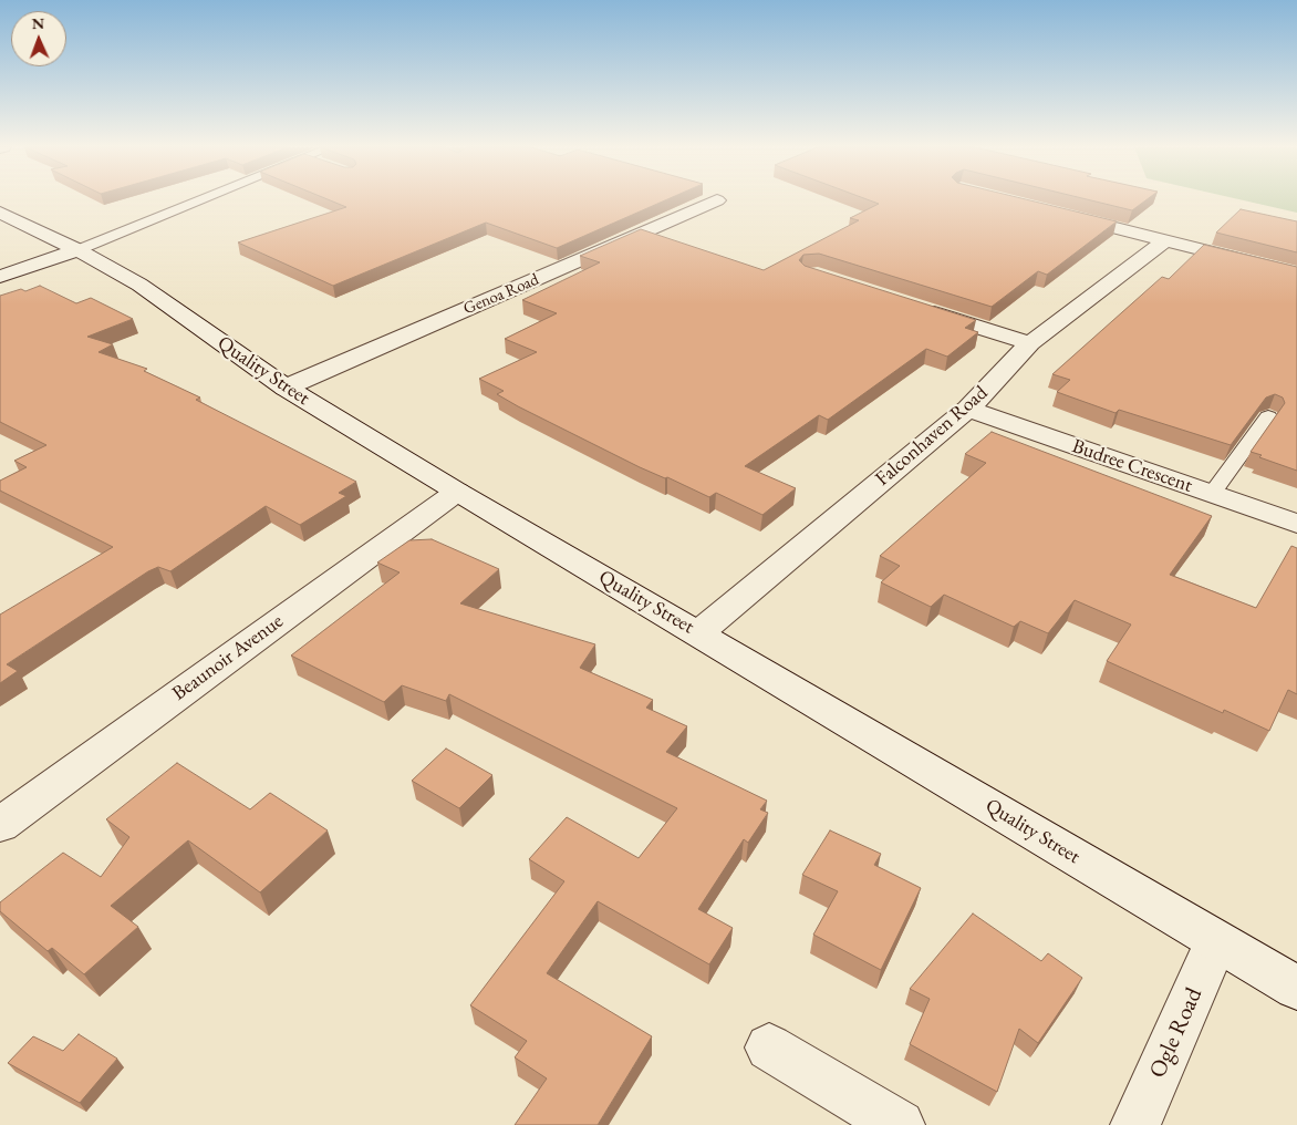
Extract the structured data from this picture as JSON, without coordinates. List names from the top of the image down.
{
  "streets": {
    "street": [
      "Genoa Road",
      "Quality Street",
      "Falconhaven Road",
      "Budree Crescent",
      "Beaunoir Avenue",
      "Ogle Road"
    ]
  },
  "crossings": [
    ["Genoa Road", "Quality Street"],
    ["Quality Street", "Falconhaven Road"],
    ["Quality Street", "Beaunoir Avenue"],
    ["Quality Street", "Ogle Road"],
    ["Falconhaven Road", "Budree Crescent"]
  ],
  "north": "top"
}
